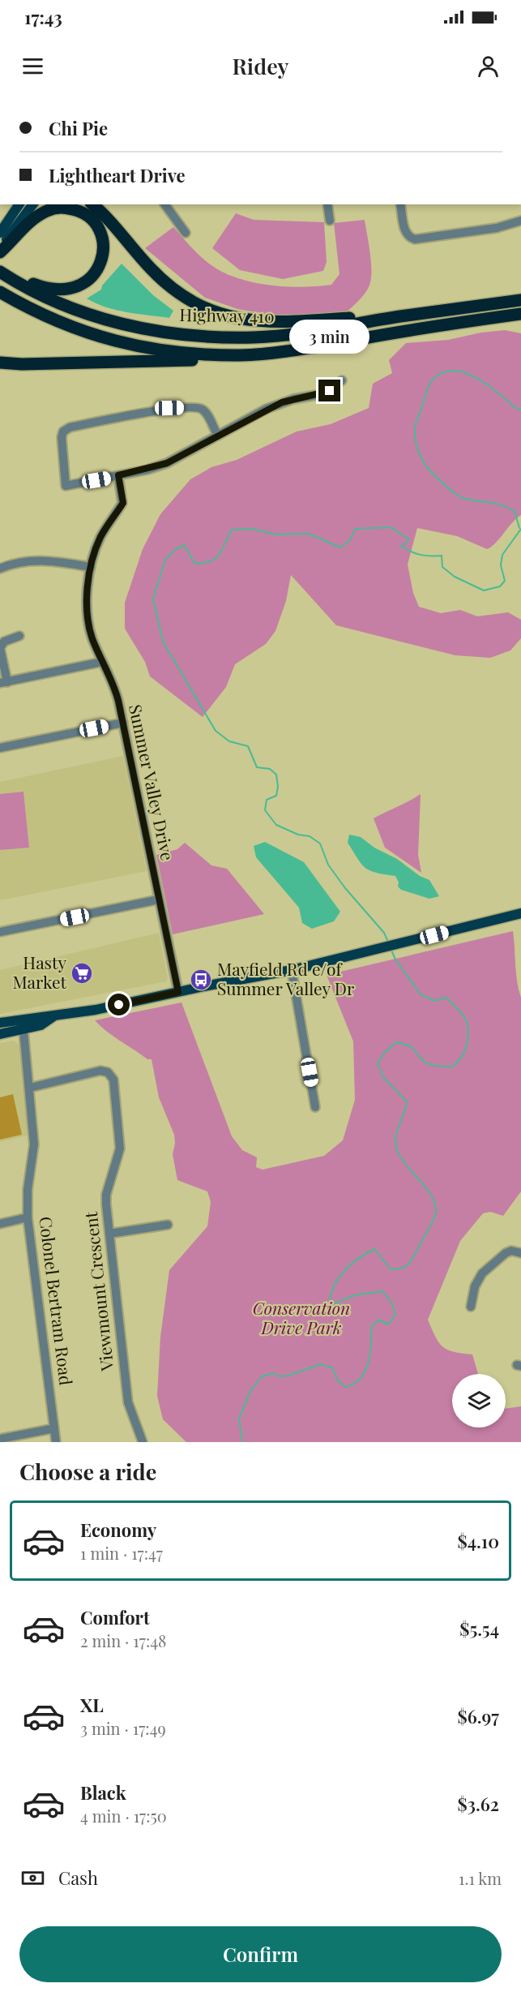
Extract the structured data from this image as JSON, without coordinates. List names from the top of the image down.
{
  "streets": {
    "highway": ["Highway 410"],
    "street": ["Summer Valley Drive", "Viewmount Crescent", "Colonel Bertram Road"]
  },
  "crossings": [
    ["Viewmount Crescent", "Colonel Bertram Road"]
  ],
  "parks": ["Conservation Drive Park"],
  "places": {
    "supermarket": ["Hasty Market"],
    "bus stop": ["Mayfield Rd e/of Summer Valley Dr"]
  },
  "page": {
    "status": "17:43",
    "header": "Ridey",
    "banner": ["Chi Pie", "Lightheart Drive"],
    "bubble": "3 min",
    "heading": "Choose a ride",
    "list": [
      {
        "name": "Economy",
        "note": "1 min · 17:47",
        "value": "$4.10"
      },
      {
        "name": "Comfort",
        "note": "2 min · 17:48",
        "value": "$5.54"
      },
      {
        "name": "XL",
        "note": "3 min · 17:49",
        "value": "$6.97"
      },
      {
        "name": "Black",
        "note": "4 min · 17:50",
        "value": "$3.62"
      }
    ],
    "pay": ["Cash", "1.1 km"],
    "buttons": "Confirm"
  }
}
